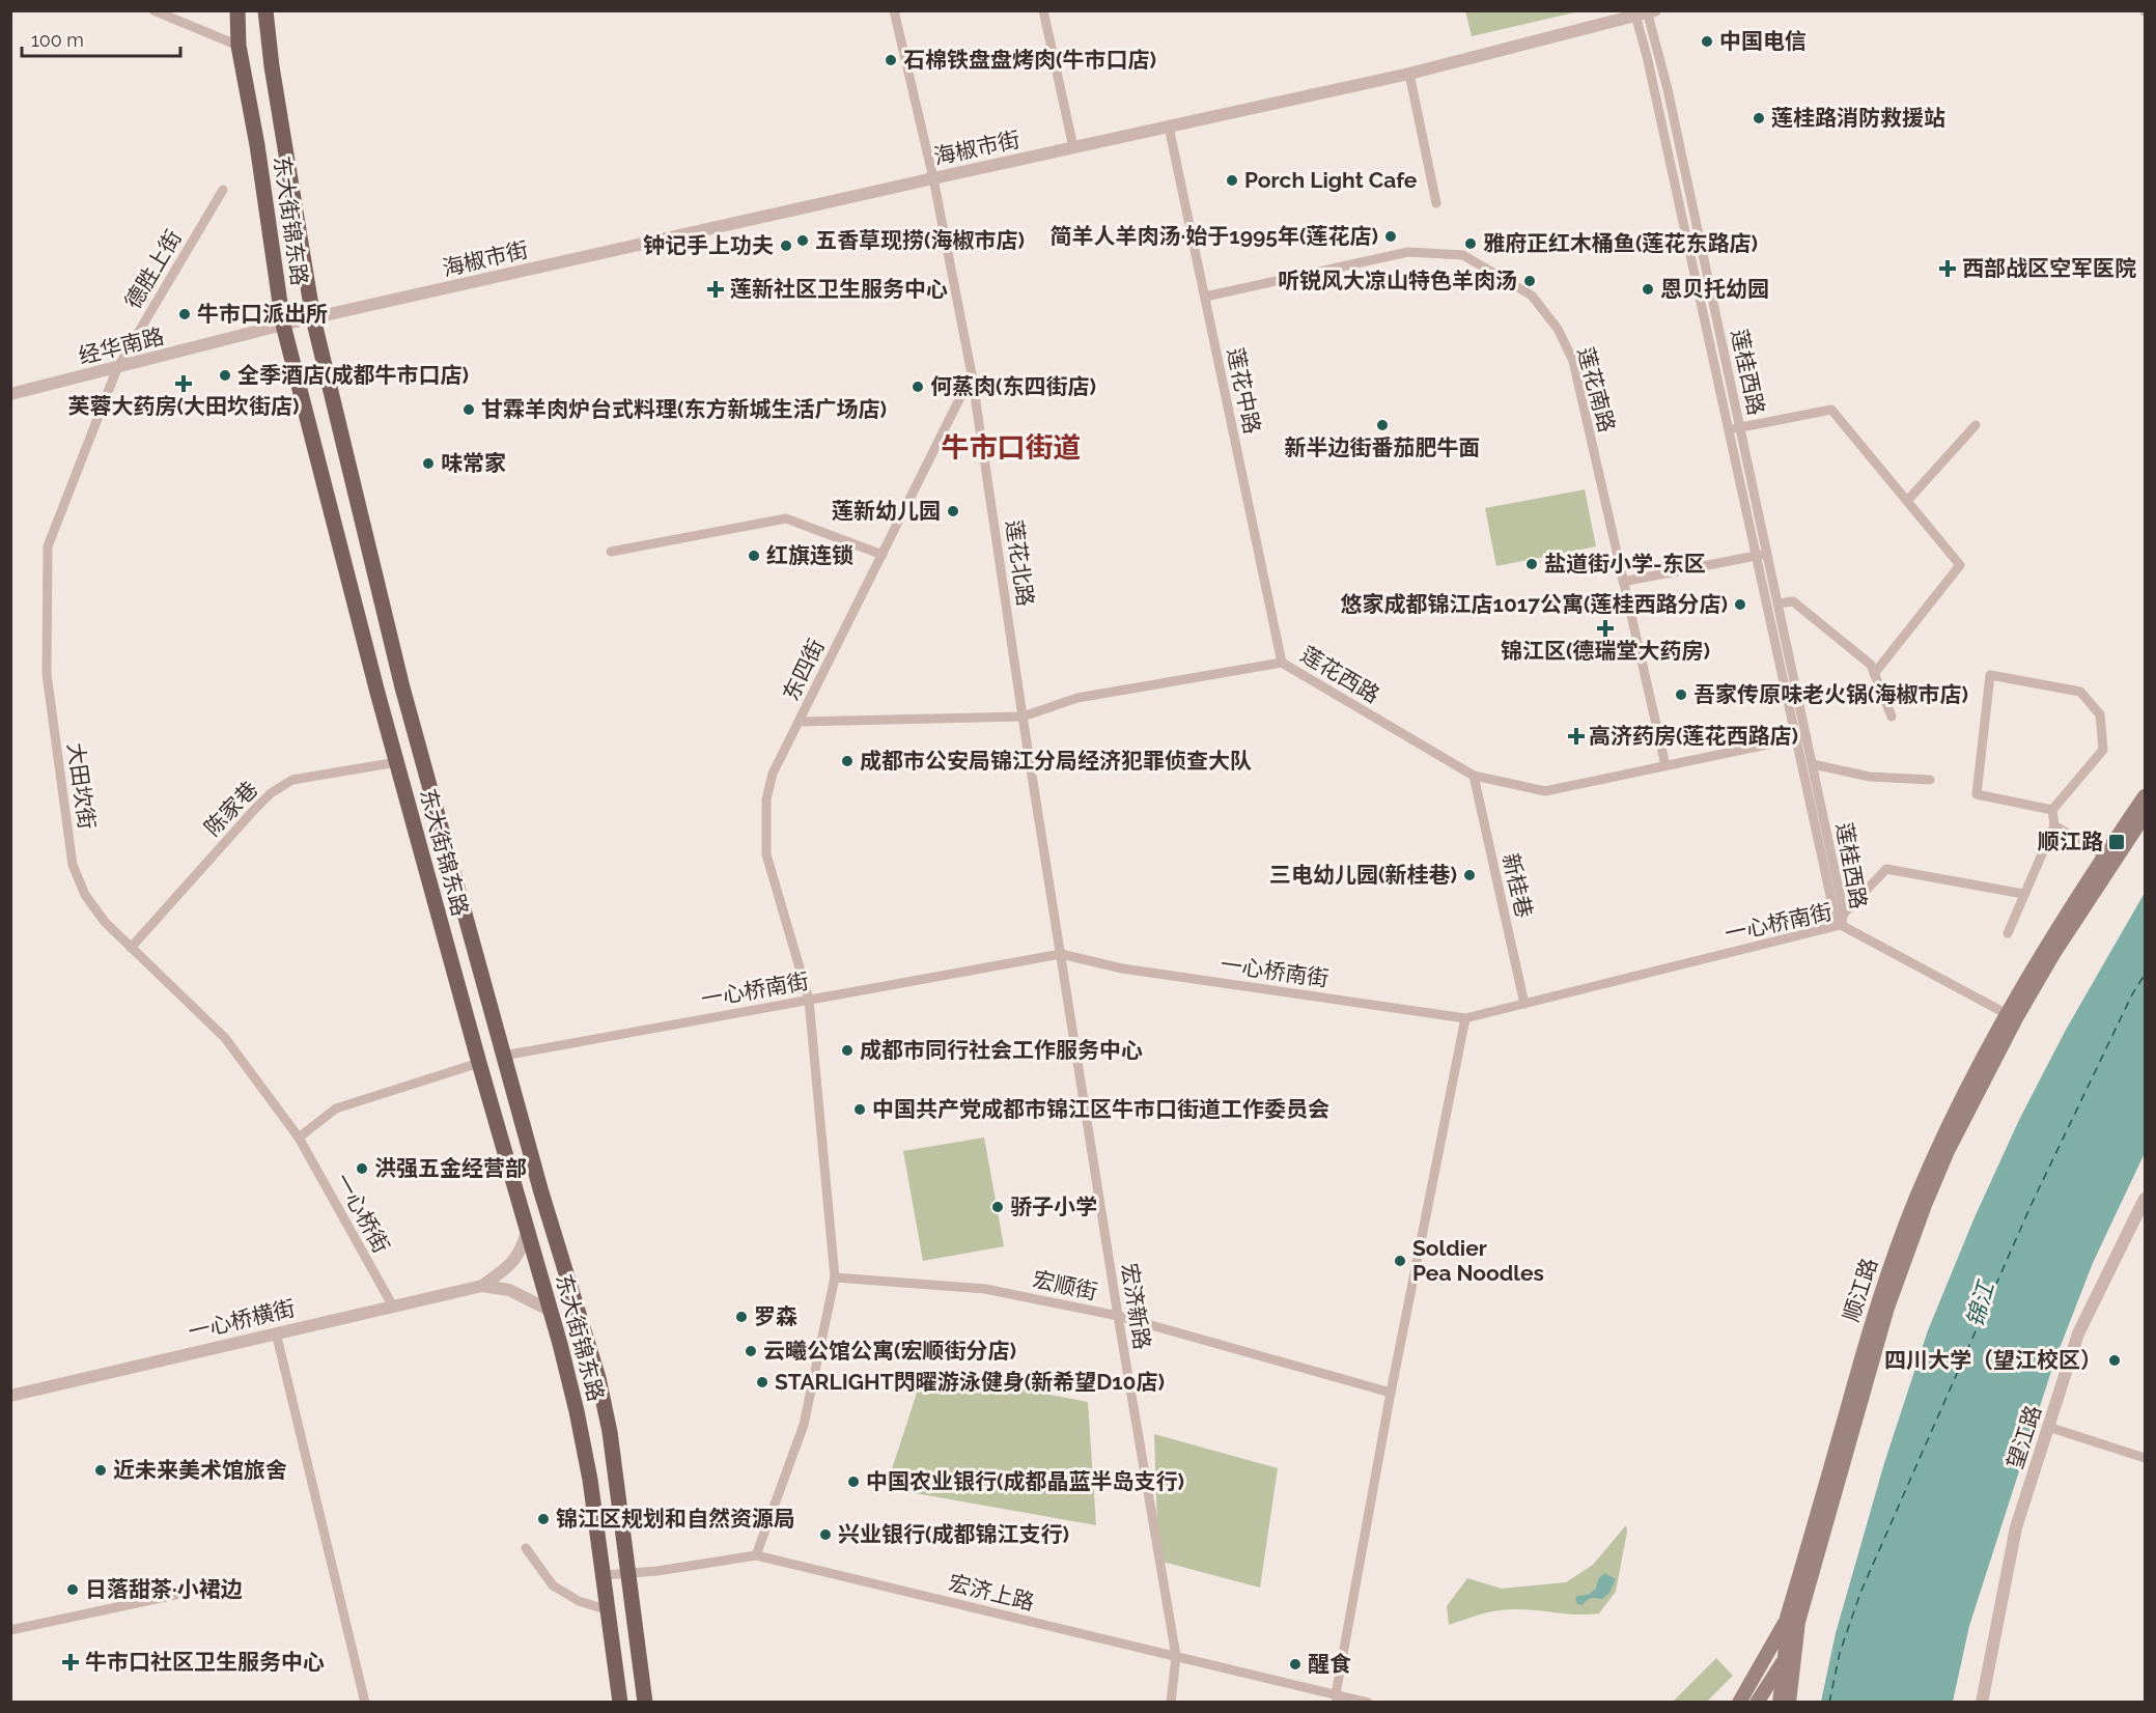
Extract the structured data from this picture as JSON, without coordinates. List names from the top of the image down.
{
  "streets": {
    "main road": ["东大街锦东路", "顺江路"],
    "street": [
      "海椒市街",
      "德胜上街",
      "经华南路",
      "莲桂西路",
      "莲花南路",
      "莲花中路",
      "莲花北路",
      "东四街",
      "莲花西路",
      "大田坎街",
      "陈家巷",
      "新桂巷",
      "一心桥南街",
      "一心桥街",
      "宏顺街",
      "宏济新路",
      "一心桥横街",
      "望江路",
      "宏济上路"
    ]
  },
  "crossings": [
    ["海椒市街", "东大街锦东路"],
    ["海椒市街", "经华南路"],
    ["海椒市街", "莲桂西路"],
    ["海椒市街", "莲花中路"],
    ["海椒市街", "莲花北路"],
    ["东大街锦东路", "经华南路"],
    ["东大街锦东路", "陈家巷"],
    ["东大街锦东路", "一心桥南街"],
    ["东大街锦东路", "一心桥横街"],
    ["东大街锦东路", "宏济上路"],
    ["德胜上街", "经华南路"],
    ["德胜上街", "大田坎街"],
    ["经华南路", "大田坎街"],
    ["莲桂西路", "莲花西路"],
    ["莲桂西路", "一心桥南街"],
    ["莲花南路", "莲花中路"],
    ["莲花南路", "莲花西路"],
    ["莲花中路", "莲花西路"],
    ["莲花北路", "东四街"],
    ["莲花北路", "莲花西路"],
    ["莲花北路", "一心桥南街"],
    ["莲花北路", "宏济新路"],
    ["东四街", "莲花西路"],
    ["东四街", "一心桥南街"],
    ["东四街", "宏顺街"],
    ["东四街", "宏济上路"],
    ["莲花西路", "新桂巷"],
    ["大田坎街", "陈家巷"],
    ["大田坎街", "一心桥街"],
    ["新桂巷", "一心桥南街"],
    ["一心桥南街", "顺江路"],
    ["一心桥南街", "宏济新路"],
    ["一心桥街", "一心桥横街"],
    ["宏顺街", "宏济新路"],
    ["宏济新路", "宏济上路"]
  ],
  "districts": ["牛市口街道"],
  "water": ["锦江"],
  "places": {
    "other": [
      "中国电信",
      "石棉铁盘盘烤肉(牛市口店)",
      "莲桂路消防救援站",
      "Porch Light Cafe",
      "简羊人羊肉汤·始于1995年(莲花店)",
      "五香草现捞(海椒市店)",
      "雅府正红木桶鱼(莲花东路店)",
      "钟记手上功夫",
      "听锐风大凉山特色羊肉汤",
      "恩贝托幼园",
      "牛市口派出所",
      "全季酒店(成都牛市口店)",
      "何蒸肉(东四街店)",
      "甘霖羊肉炉台式料理(东方新城生活广场店)",
      "新半边街番茄肥牛面",
      "味常家",
      "莲新幼儿园",
      "红旗连锁",
      "盐道街小学-东区",
      "悠家成都锦江店1017公寓(莲桂西路分店)",
      "吾家传原味老火锅(海椒市店)",
      "成都市公安局锦江分局经济犯罪侦查大队",
      "三电幼儿园(新桂巷)",
      "成都市同行社会工作服务中心",
      "中国共产党成都市锦江区牛市口街道工作委员会",
      "洪强五金经营部",
      "骄子小学",
      "Soldier Pea Noodles",
      "罗森",
      "云曦公馆公寓(宏顺街分店)",
      "四川大学（望江校区）",
      "STARLIGHT閃曜游泳健身(新希望D10店)",
      "近未来美术馆旅舍",
      "中国农业银行(成都晶蓝半岛支行)",
      "锦江区规划和自然资源局",
      "兴业银行(成都锦江支行)",
      "日落甜茶·小裙边",
      "醒食"
    ],
    "health": [
      "西部战区空军医院",
      "莲新社区卫生服务中心",
      "芙蓉大药房(大田坎街店)",
      "锦江区(德瑞堂大药房)",
      "高济药房(莲花西路店)",
      "牛市口社区卫生服务中心"
    ],
    "transit": ["顺江路"]
  },
  "scale_bar": "100 m"
}
